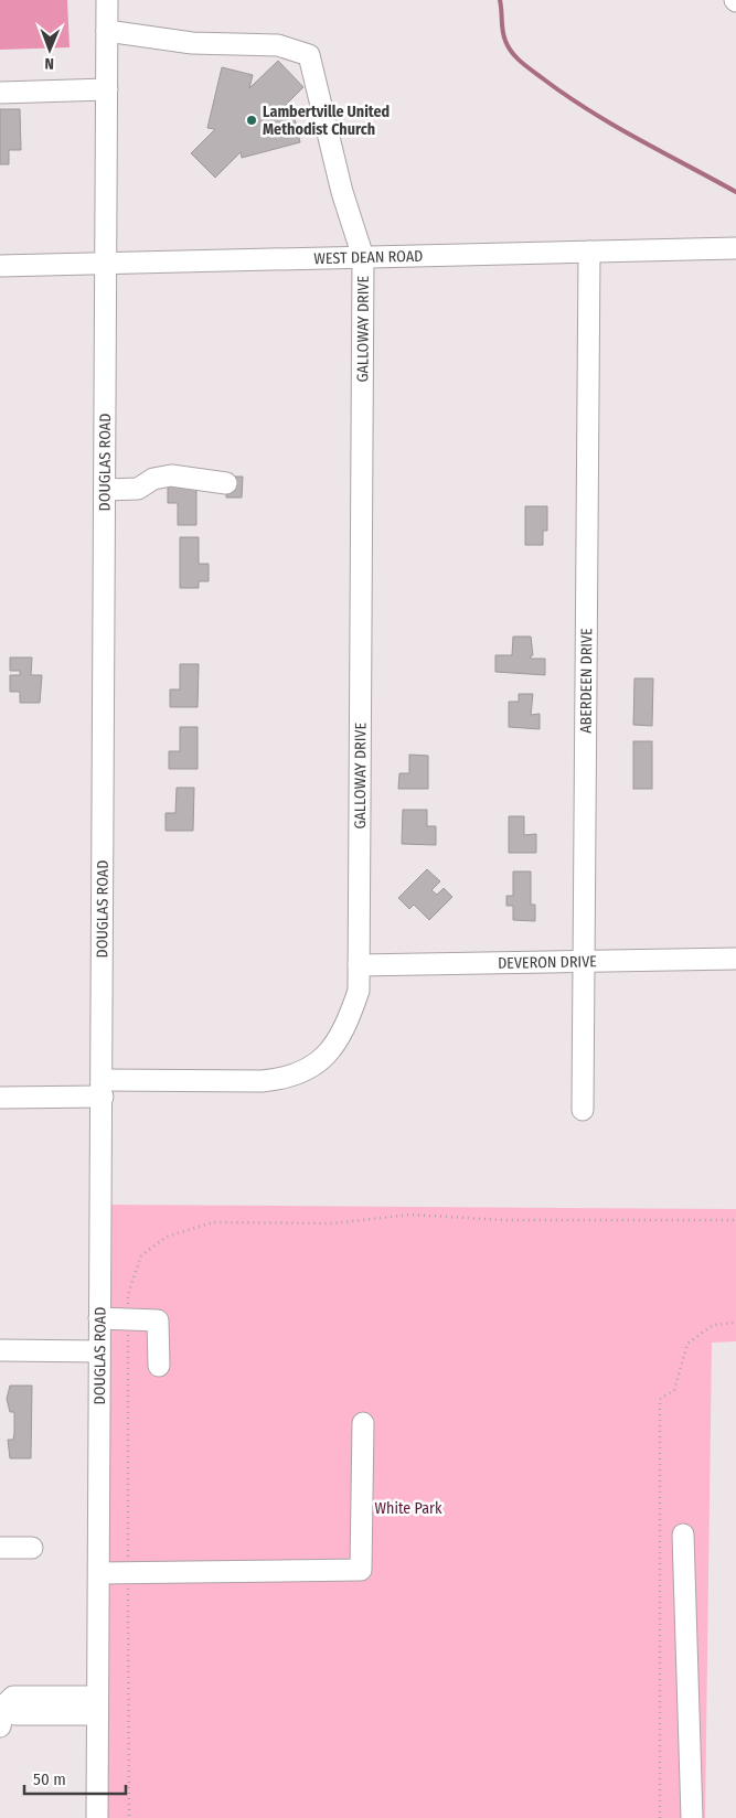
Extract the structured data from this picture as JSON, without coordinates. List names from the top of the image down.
{
  "streets": {
    "street": [
      "WEST DEAN ROAD",
      "GALLOWAY DRIVE",
      "DOUGLAS ROAD",
      "ABERDEEN DRIVE",
      "DEVERON DRIVE"
    ]
  },
  "crossings": [
    ["WEST DEAN ROAD", "GALLOWAY DRIVE"],
    ["WEST DEAN ROAD", "DOUGLAS ROAD"],
    ["WEST DEAN ROAD", "ABERDEEN DRIVE"],
    ["GALLOWAY DRIVE", "DOUGLAS ROAD"],
    ["GALLOWAY DRIVE", "DEVERON DRIVE"],
    ["ABERDEEN DRIVE", "DEVERON DRIVE"]
  ],
  "parks": ["White Park"],
  "places": ["Lambertville United Methodist Church"],
  "scale_bar": "50 m",
  "north": "bottom"
}
